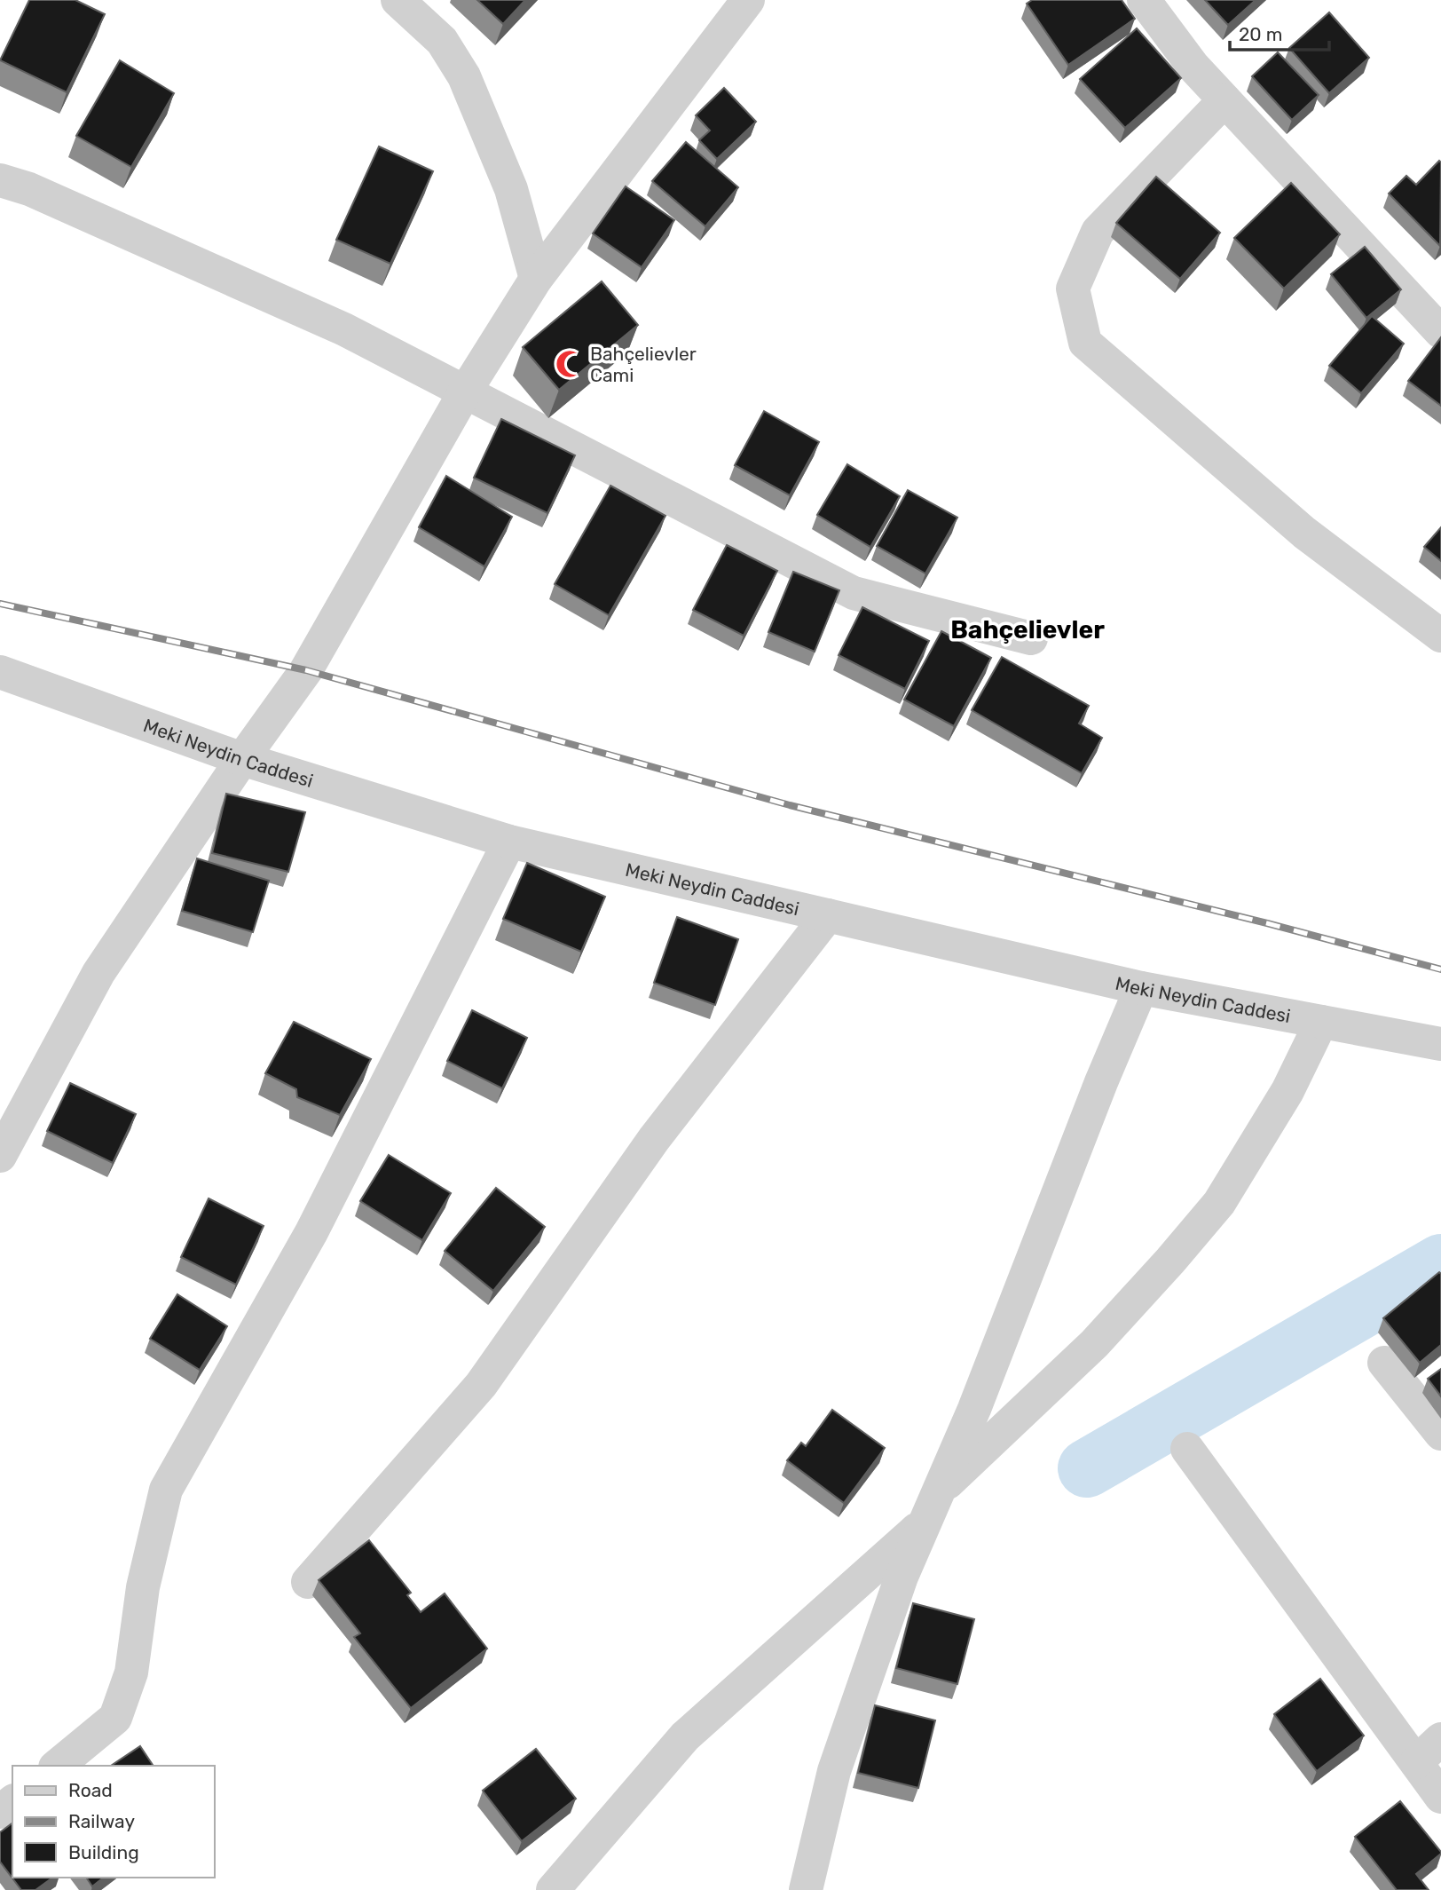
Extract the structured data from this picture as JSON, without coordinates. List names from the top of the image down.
{
  "streets": {
    "street": ["Meki Neydin Caddesi"]
  },
  "districts": ["Bahçelievler"],
  "places": {
    "mosque": ["Bahçelievler Cami"]
  },
  "legend": ["Road", "Railway", "Building"],
  "scale_bar": "20 m"
}
